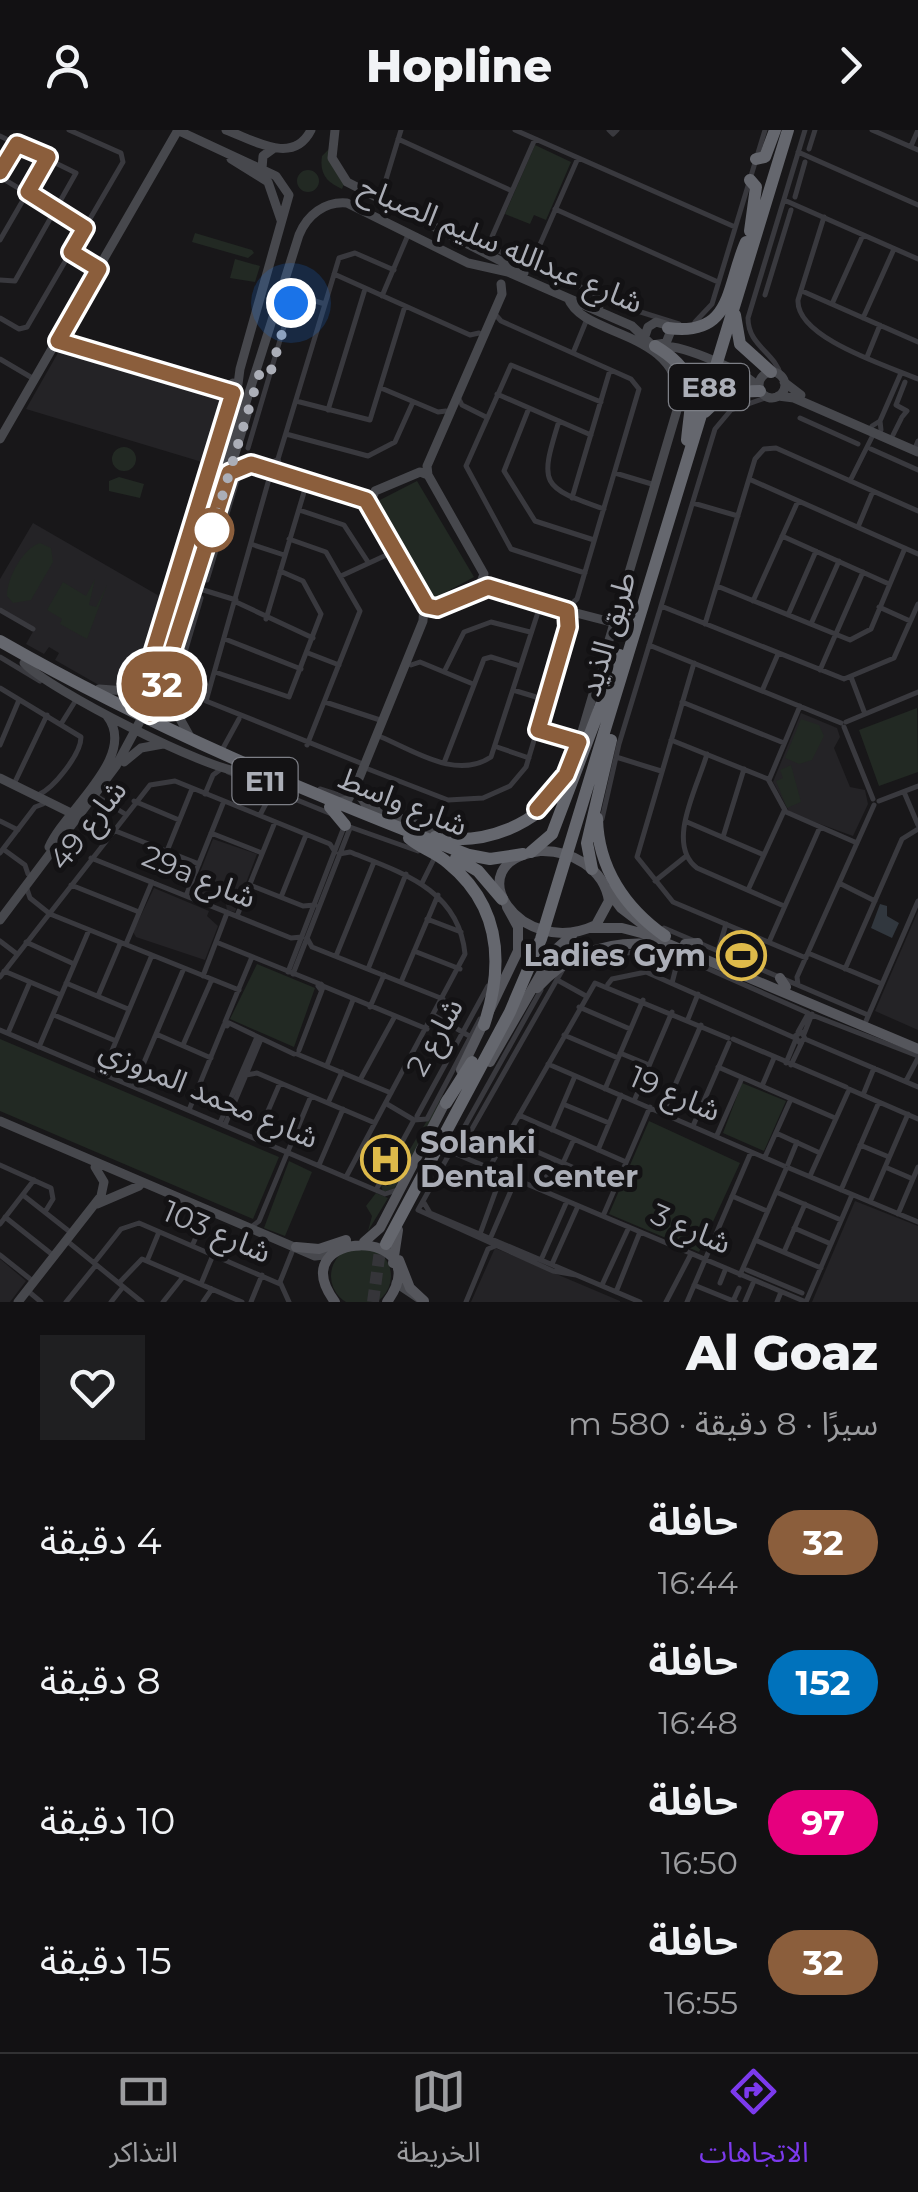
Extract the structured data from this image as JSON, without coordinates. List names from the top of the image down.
{
  "streets": {
    "highway": [
      "E88",
      "طريق الذيد",
      "E11",
      "شارع واسط"
    ],
    "street": [
      "شارع عبدالله سليم الصباح",
      "شارع 49",
      "29a شارع",
      "شارع 2",
      "شارع محمد المروزي",
      "شارع 19",
      "شارع 3",
      "شارع 103"
    ]
  },
  "crossings": [
    ["شارع 49", "29a شارع"],
    ["شارع 2", "شارع محمد المروزي"]
  ],
  "places": {
    "sports": ["Ladies Gym"],
    "hospital": ["Solanki Dental Center"]
  },
  "lines": ["bus line 32"],
  "page": {
    "header": "Hopline",
    "on_map": "32",
    "heading": ["Al Goaz", "سيرًا · 8 دقيقة · 580 m"],
    "list": [
      {
        "mark": "32",
        "name": "حافلة",
        "note": "16:44",
        "value": "4 دقيقة"
      },
      {
        "mark": "152",
        "name": "حافلة",
        "note": "16:48",
        "value": "8 دقيقة"
      },
      {
        "mark": "97",
        "name": "حافلة",
        "note": "16:50",
        "value": "10 دقيقة"
      },
      {
        "mark": "32",
        "name": "حافلة",
        "note": "16:55",
        "value": "15 دقيقة"
      }
    ],
    "tabs": ["الاتجاهات", "الخريطة", "التذاكر"]
  }
}
